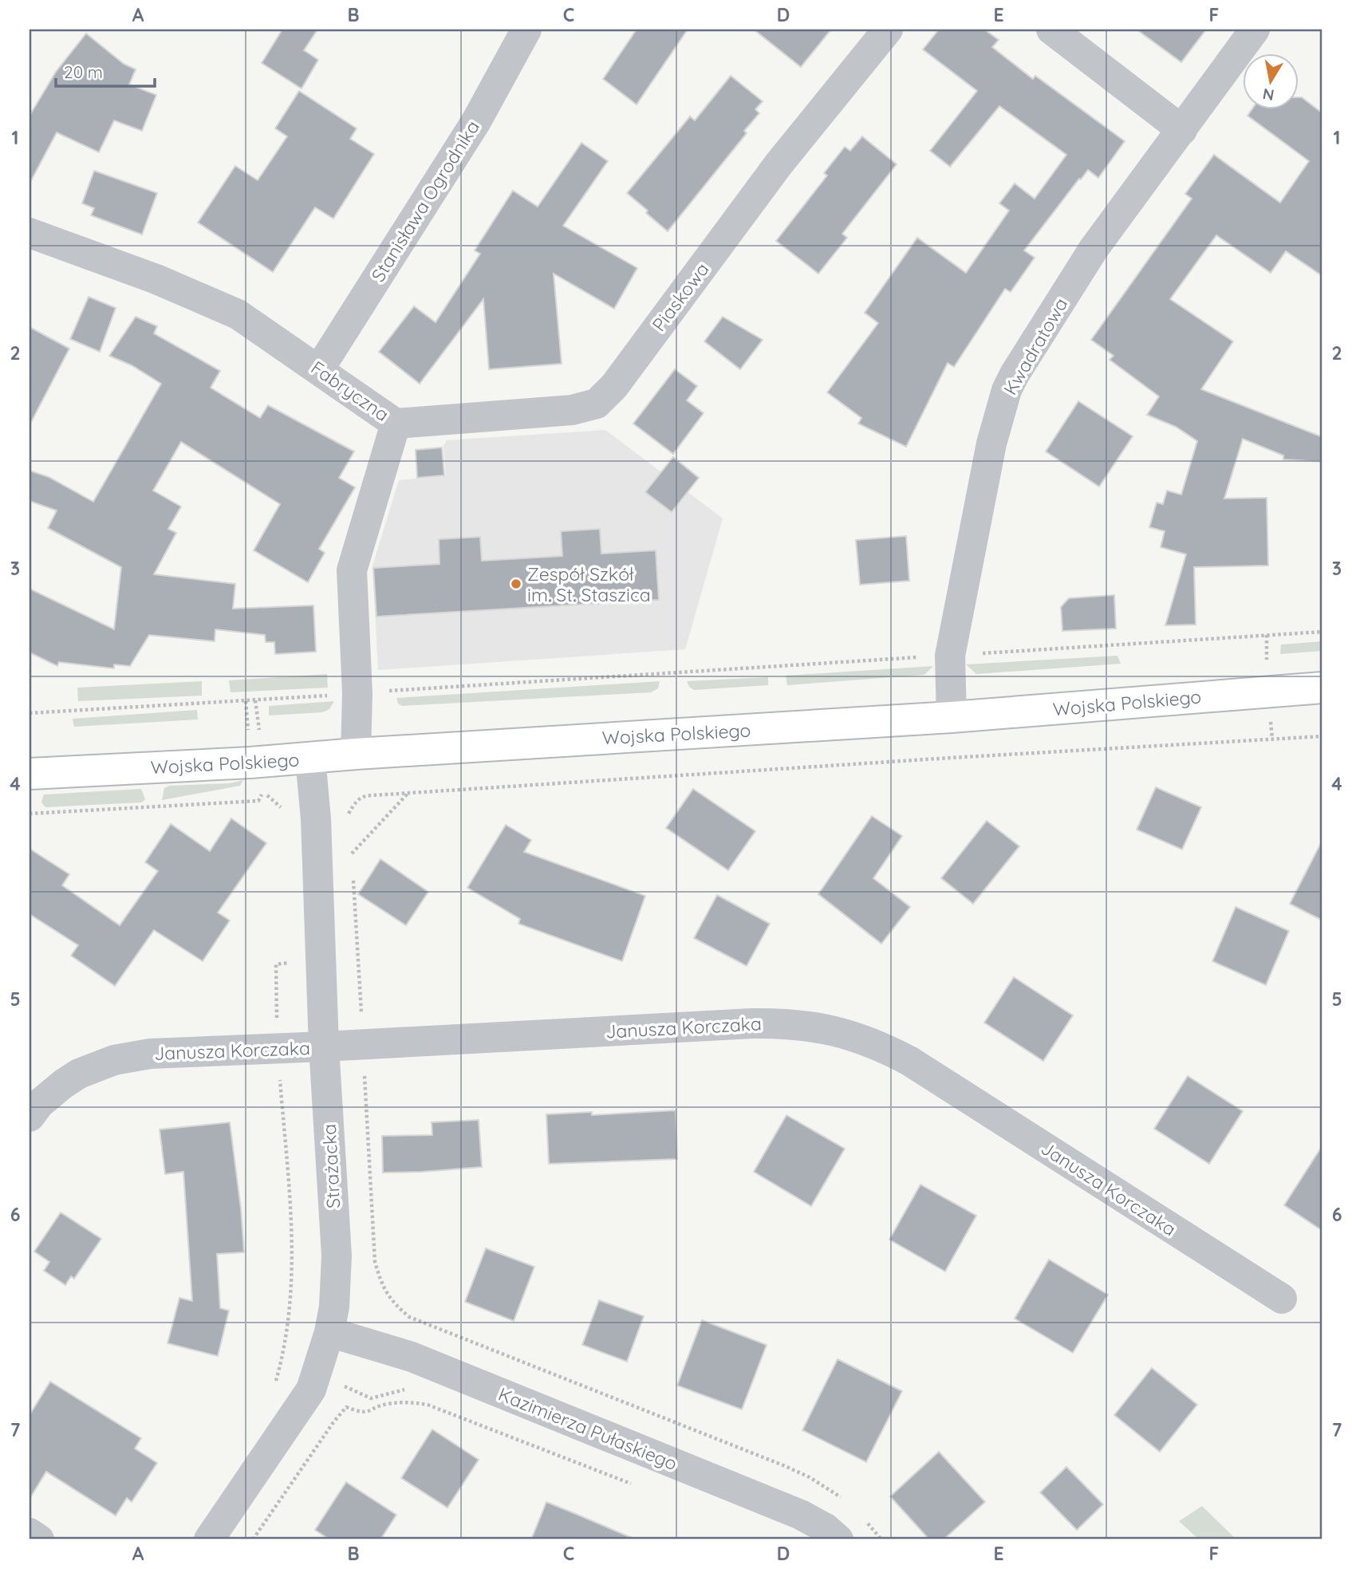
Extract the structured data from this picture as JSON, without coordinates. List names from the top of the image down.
{
  "streets": {
    "main road": ["Wojska Polskiego"],
    "street": [
      "Stanisława Ogrodnika",
      "Piaskowa",
      "Kwadratowa",
      "Fabryczna",
      "Janusza Korczaka",
      "Strażacka",
      "Kazimierza Pułaskiego"
    ]
  },
  "crossings": [
    ["Stanisława Ogrodnika", "Fabryczna"],
    ["Piaskowa", "Fabryczna"],
    ["Kwadratowa", "Wojska Polskiego"],
    ["Fabryczna", "Wojska Polskiego"],
    ["Wojska Polskiego", "Strażacka"],
    ["Janusza Korczaka", "Strażacka"],
    ["Strażacka", "Kazimierza Pułaskiego"]
  ],
  "places": ["Zespół Szkół im. St. Staszica"],
  "scale_bar": "20 m",
  "north": "bottom",
  "grid": {
    "columns": [
      "A",
      "B",
      "C",
      "D",
      "E",
      "F"
    ],
    "rows": [
      "1",
      "2",
      "3",
      "4",
      "5",
      "6",
      "7"
    ]
  }
}
